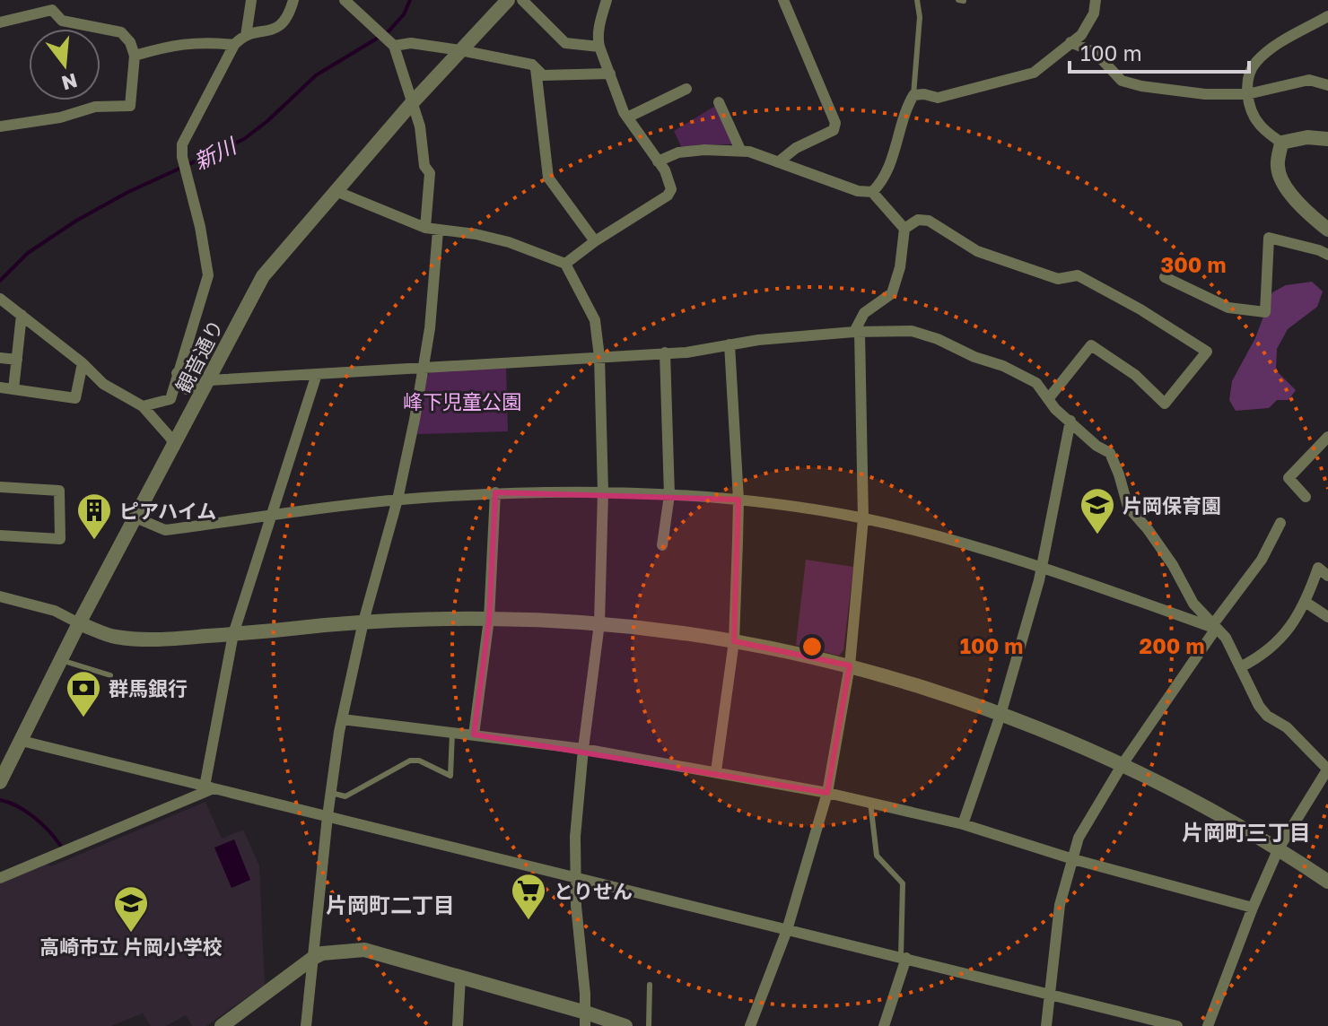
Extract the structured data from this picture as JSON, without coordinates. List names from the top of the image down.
{
  "streets": {
    "street": ["観音通り"]
  },
  "districts": ["片岡町三丁目", "片岡町二丁目"],
  "water": ["新川"],
  "parks": ["峰下児童公園"],
  "places": {
    "school or university": ["片岡保育園", "高崎市立 片岡小学校"],
    "building": ["ピアハイム"],
    "bank": ["群馬銀行"],
    "supermarket": ["とりせん"]
  },
  "scale_bar": "100 m",
  "north": "bottom",
  "rings": ["300 m", "100 m", "200 m"]
}
